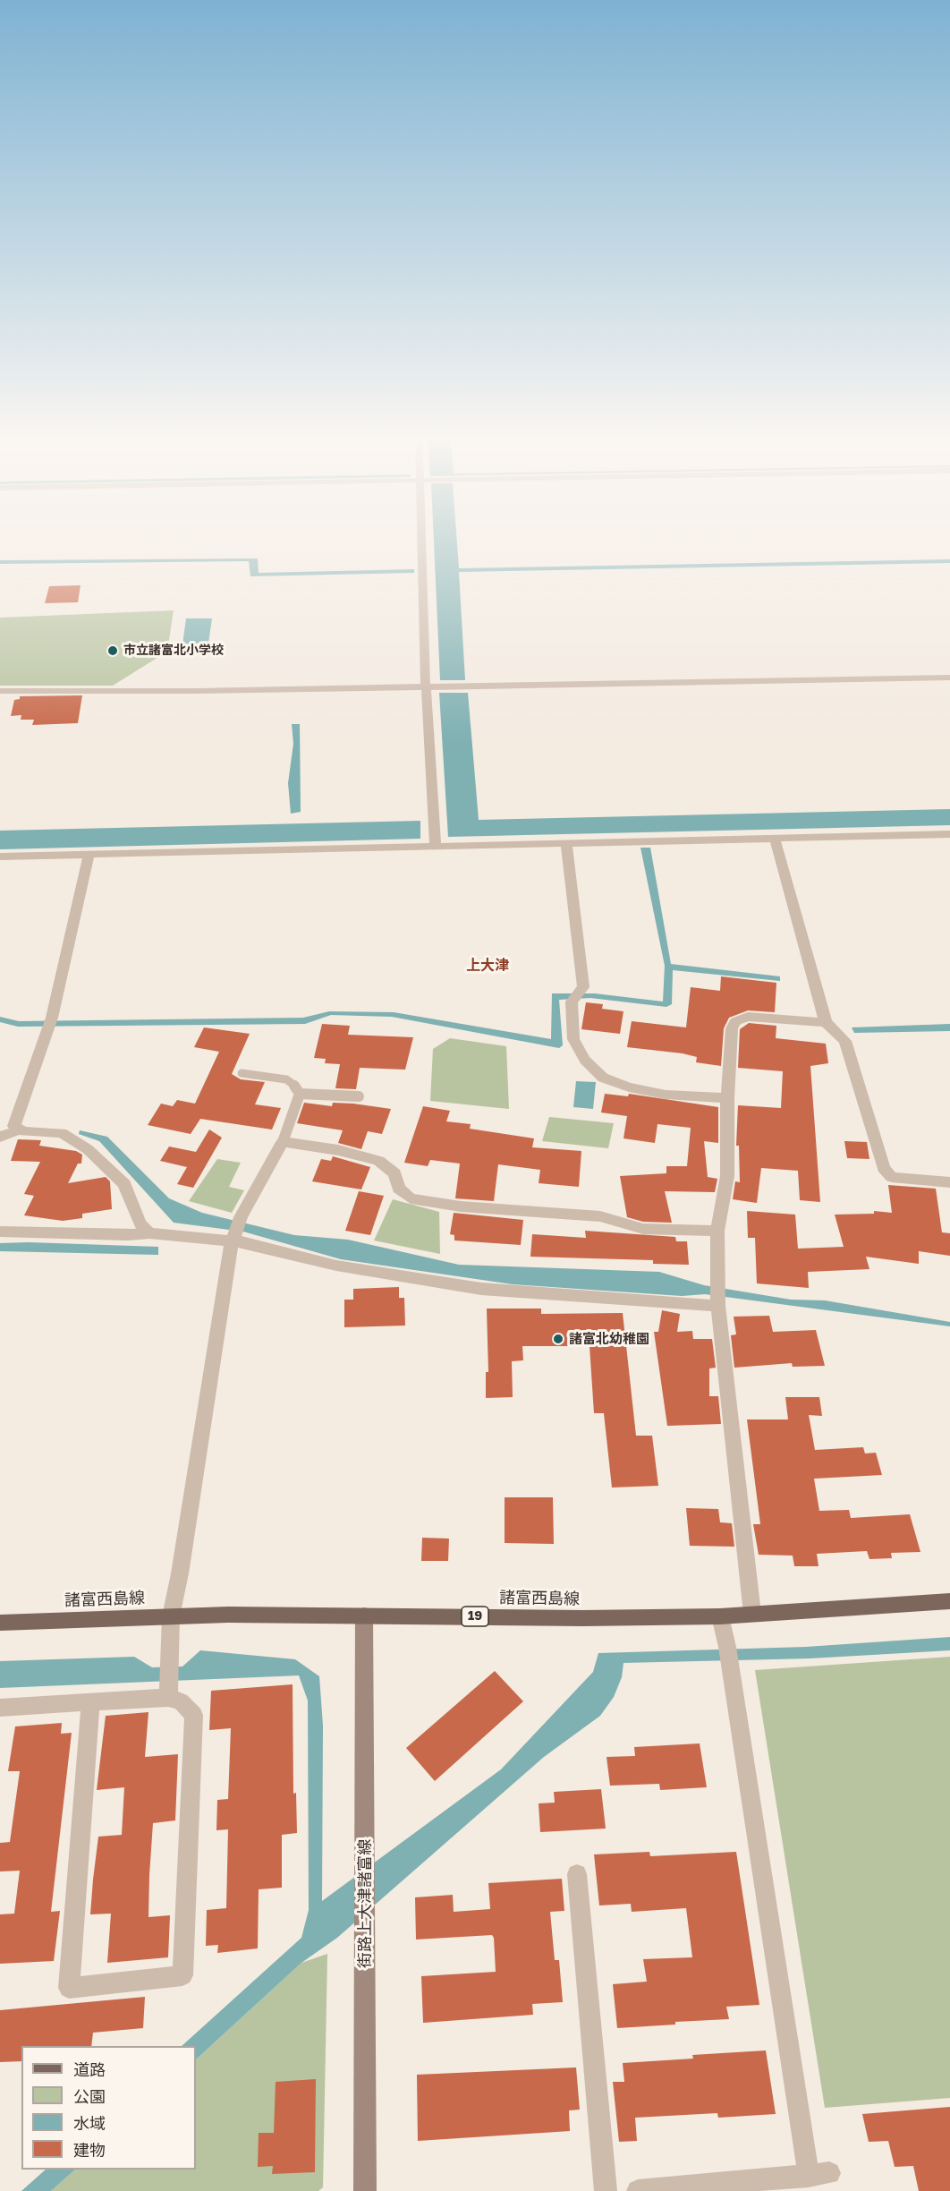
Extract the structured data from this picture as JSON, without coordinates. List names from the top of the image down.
{
  "streets": {
    "main road": ["諸富西島線", "19"],
    "street": ["街路上大津諸富線"]
  },
  "crossings": [
    ["諸富西島線", "街路上大津諸富線"]
  ],
  "districts": ["上大津"],
  "places": ["市立諸富北小学校", "諸富北幼稚園"],
  "legend": [
    "道路",
    "公園",
    "水域",
    "建物"
  ]
}
